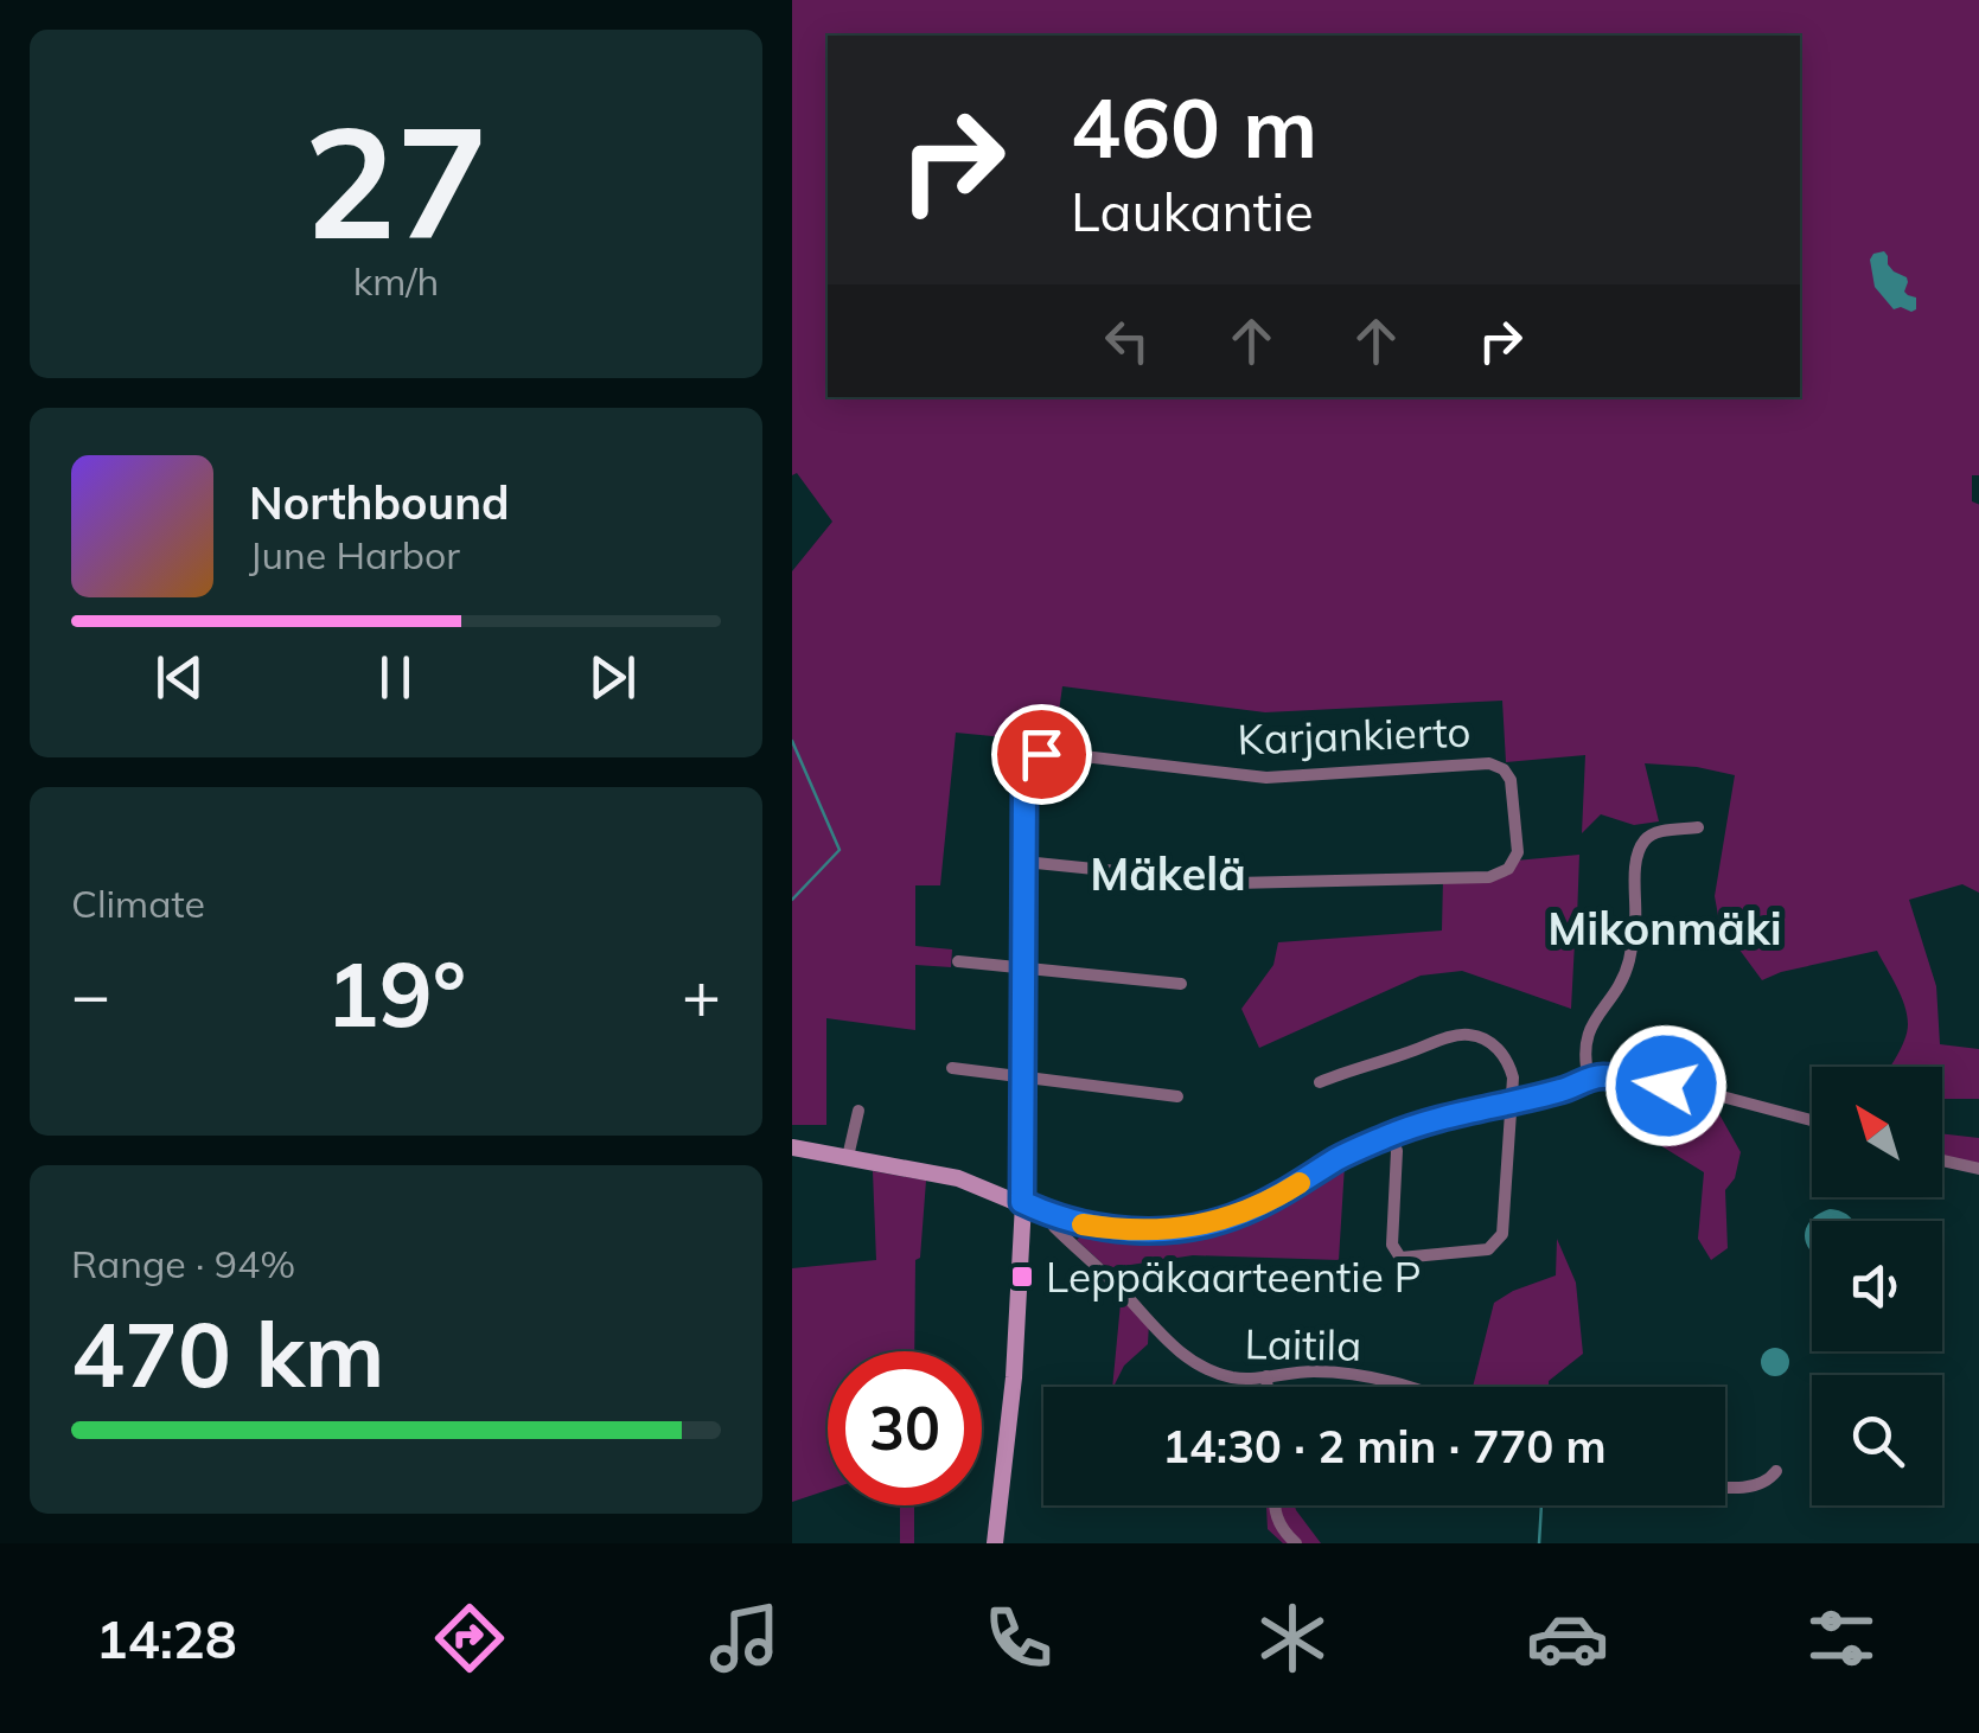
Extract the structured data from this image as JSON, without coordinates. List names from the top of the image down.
{
  "streets": {
    "street": ["Karjankierto", "Laitila"]
  },
  "districts": ["Mäkelä", "Mikonmäki"],
  "places": {
    "transit": ["Leppäkaarteentie P"]
  },
  "north": "top left",
  "page": {
    "tile": [
      ["27", "km/h"],
      "Climate",
      ["Range · 94%", "470 km"]
    ],
    "turn": ["460 m", "Laukantie"],
    "song": ["Northbound", "June Harbor"],
    "heat": ["−", "19°", "+"],
    "limit": "30",
    "trip": "14:30 · 2 min · 770 m",
    "tabs": "14:28"
  }
}
